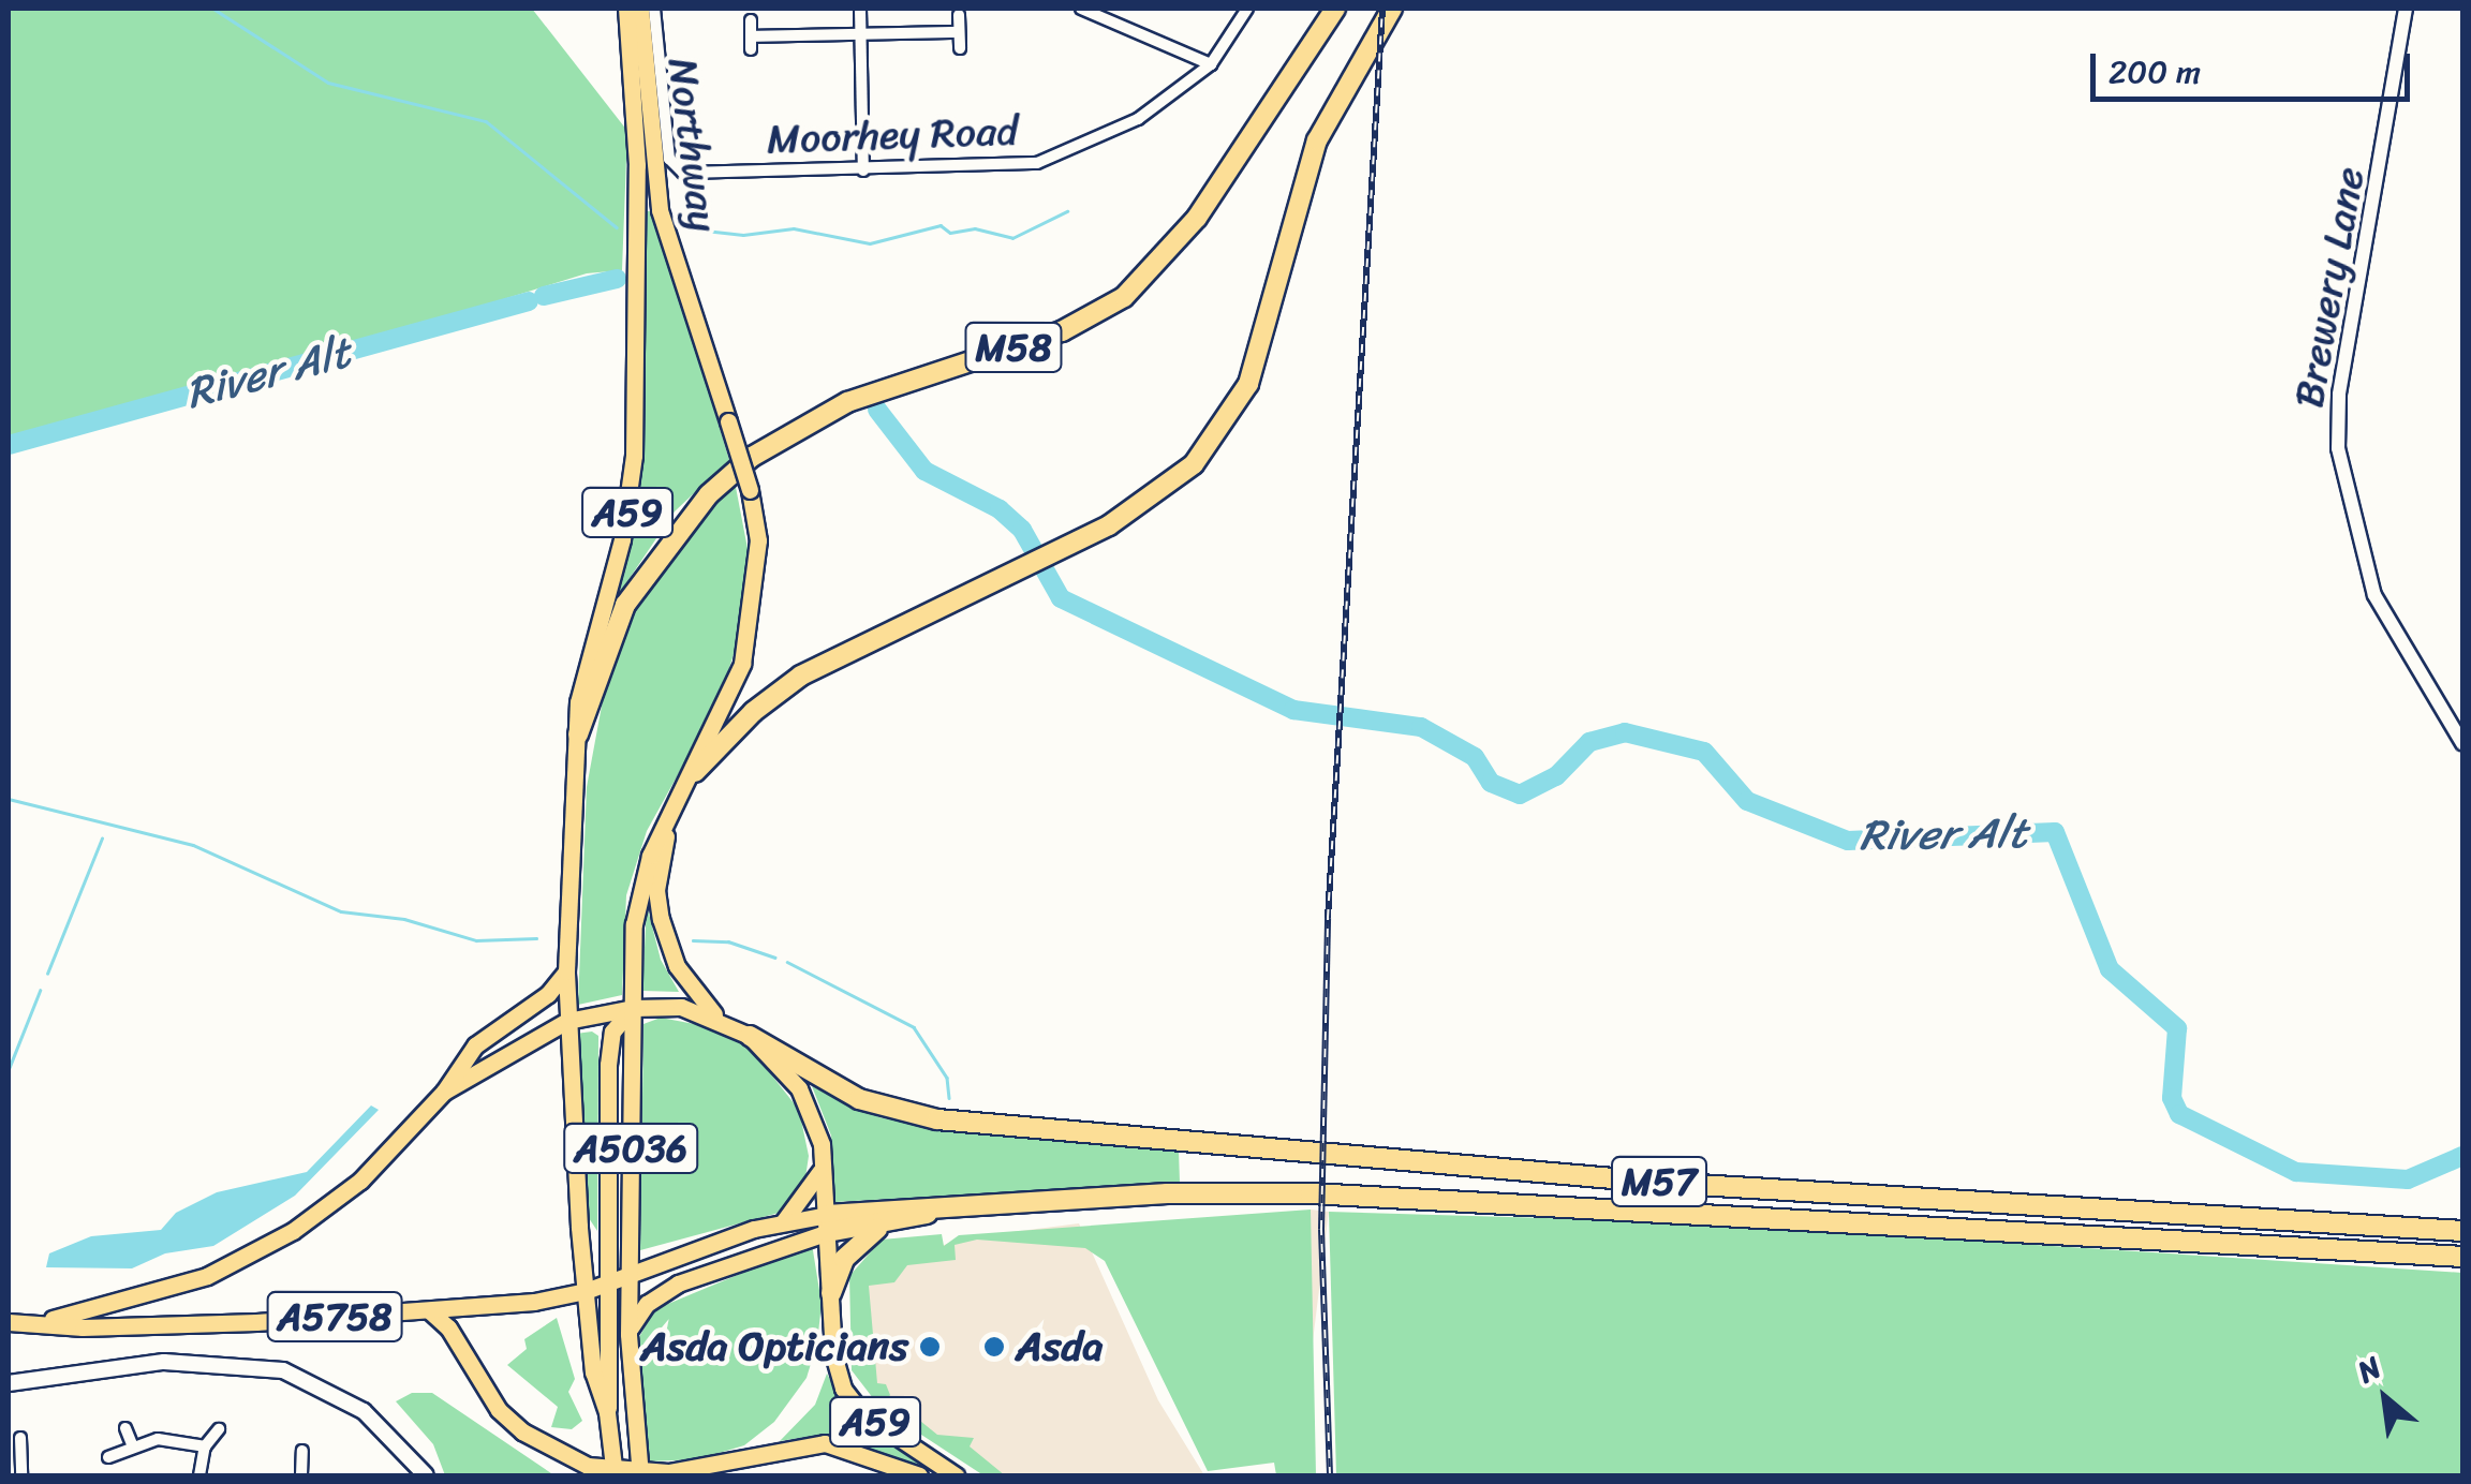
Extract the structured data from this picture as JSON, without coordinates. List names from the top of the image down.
{
  "streets": {
    "highway": [
      "Northway",
      "M58",
      "A59",
      "A5036",
      "M57",
      "A5758"
    ],
    "street": ["Moorhey Road", "Brewery Lane"]
  },
  "crossings": [
    ["Moorhey Road", "Northway"],
    ["Northway", "M58"],
    ["Northway", "A59"],
    ["M58", "A59"],
    ["A59", "A5036"],
    ["A59", "M57"],
    ["A59", "A5758"],
    ["A5036", "A5758"]
  ],
  "water": ["River Alt"],
  "places": ["Asda Opticians", "Asda"],
  "scale_bar": "200 m",
  "north": "top left"
}
